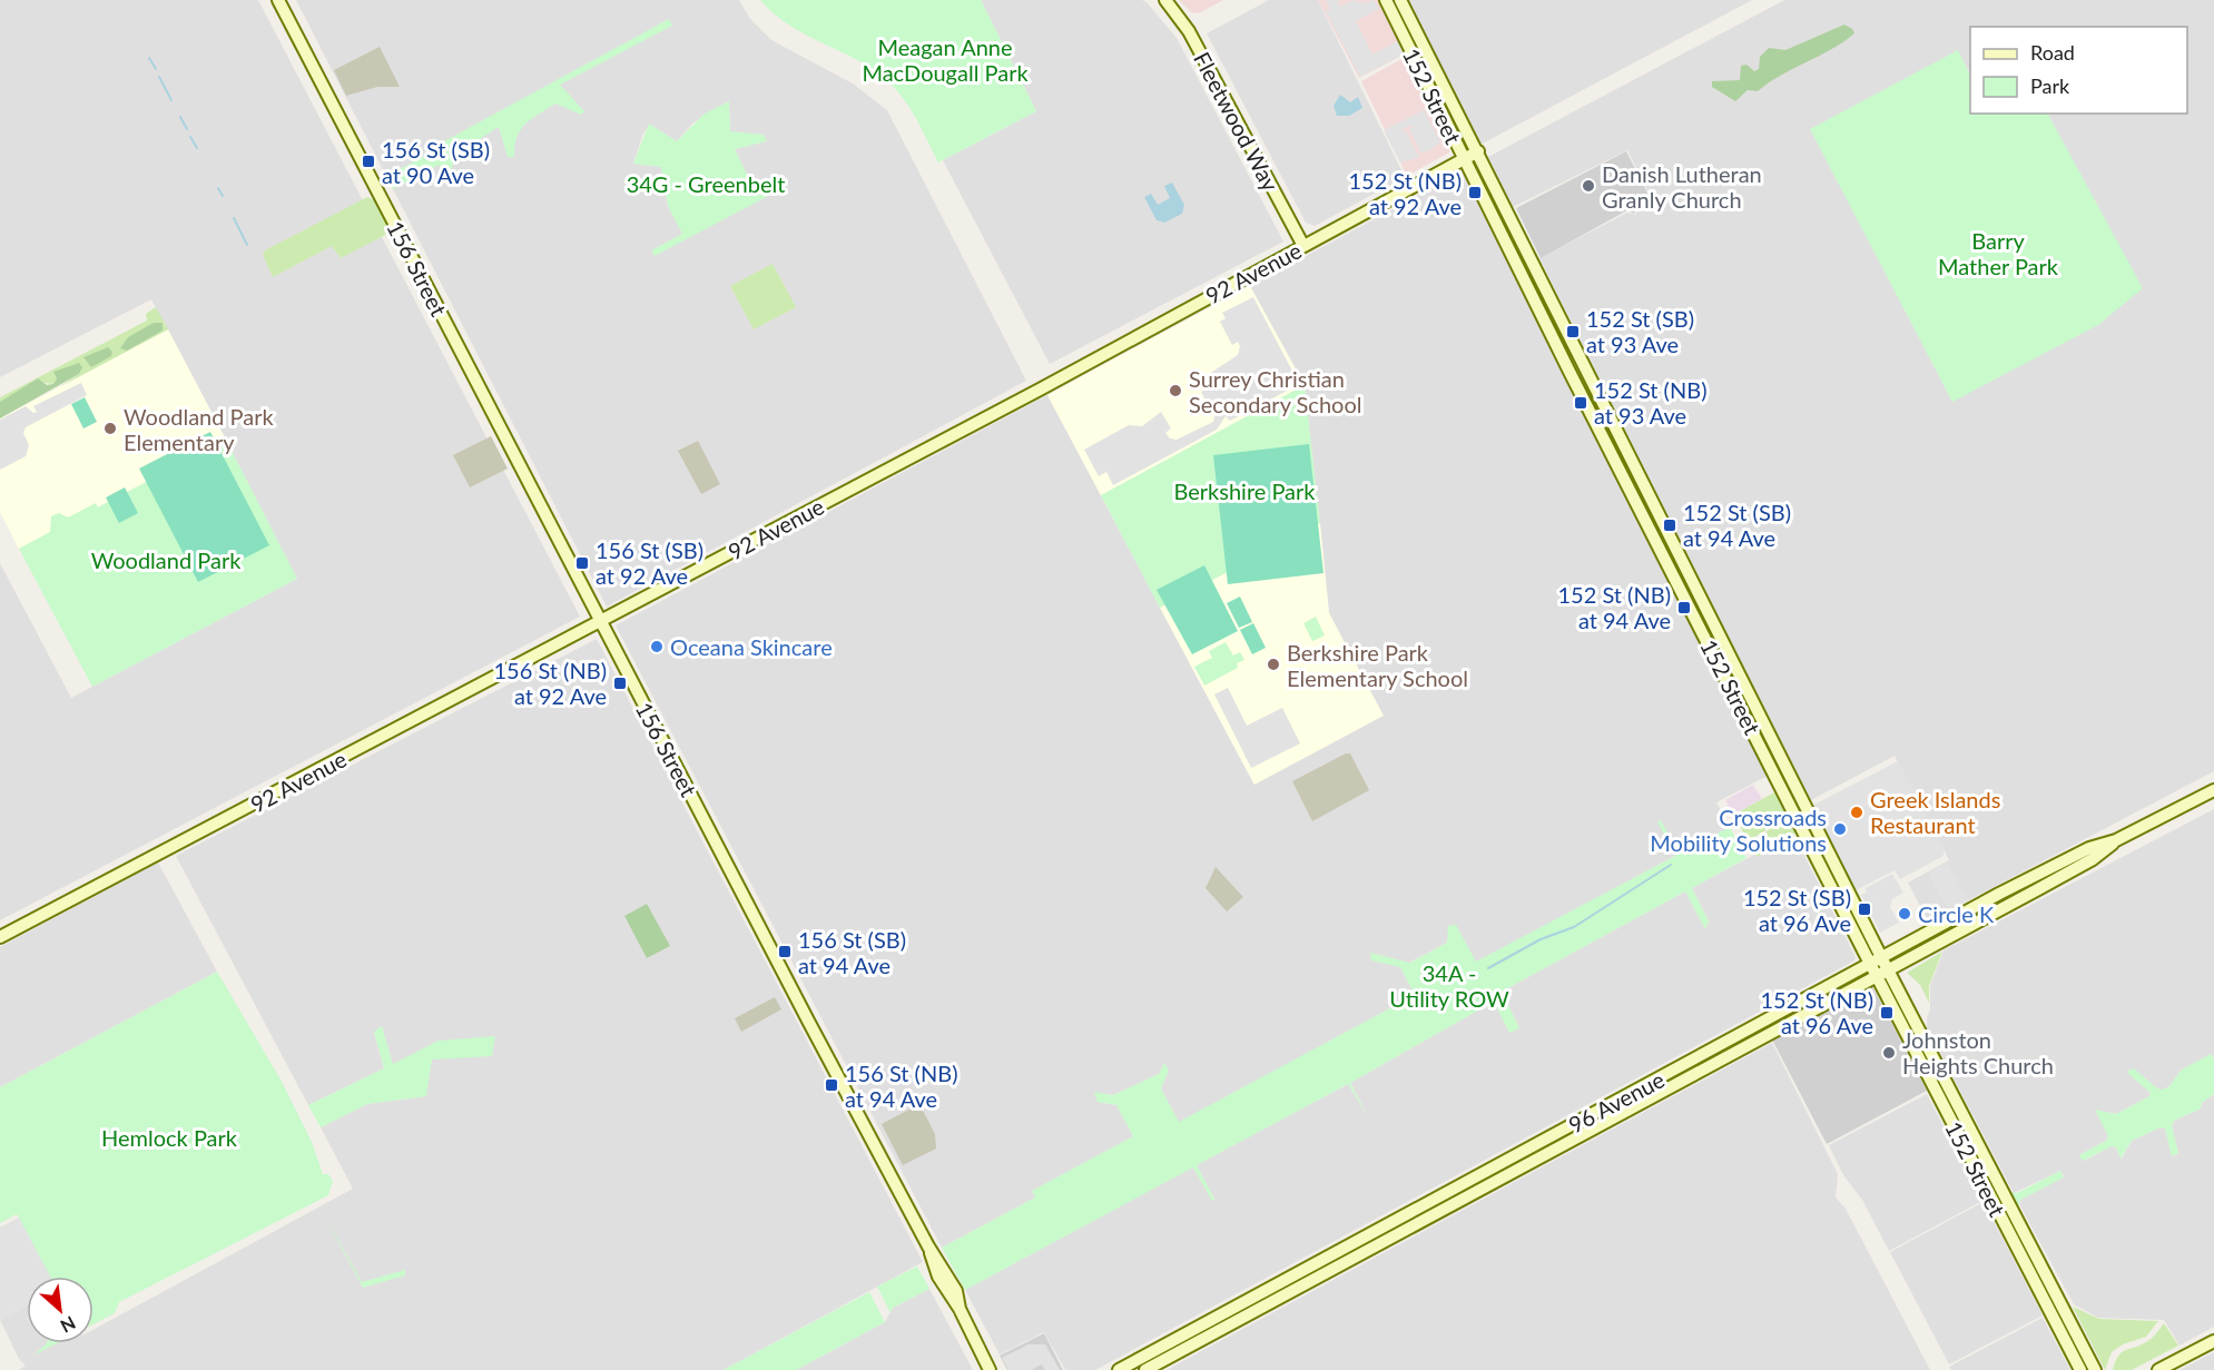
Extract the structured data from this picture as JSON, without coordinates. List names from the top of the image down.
{
  "streets": {
    "main road": [
      "152 Street",
      "Fleetwood Way",
      "156 Street",
      "92 Avenue",
      "96 Avenue"
    ]
  },
  "crossings": [
    ["152 Street", "92 Avenue"],
    ["152 Street", "96 Avenue"],
    ["Fleetwood Way", "92 Avenue"],
    ["156 Street", "92 Avenue"]
  ],
  "parks": [
    "Meagan Anne MacDougall Park",
    "34G - Greenbelt",
    "Barry Mather Park",
    "Berkshire Park",
    "Woodland Park",
    "34A - Utility ROW",
    "Hemlock Park"
  ],
  "places": {
    "transit": [
      "156 St (SB) at 90 Ave",
      "152 St (NB) at 92 Ave",
      "152 St (SB) at 93 Ave",
      "152 St (NB) at 93 Ave",
      "152 St (SB) at 94 Ave",
      "156 St (SB) at 92 Ave",
      "152 St (NB) at 94 Ave",
      "156 St (NB) at 92 Ave",
      "152 St (SB) at 96 Ave",
      "156 St (SB) at 94 Ave",
      "152 St (NB) at 96 Ave",
      "156 St (NB) at 94 Ave"
    ],
    "other": [
      "Danish Lutheran Granly Church",
      "Surrey Christian Secondary School",
      "Woodland Park Elementary",
      "Oceana Skincare",
      "Berkshire Park Elementary School",
      "Greek Islands Restaurant",
      "Crossroads Mobility Solutions",
      "Circle K",
      "Johnston Heights Church"
    ]
  },
  "legend": ["Road", "Park"],
  "north": "bottom right"
}
